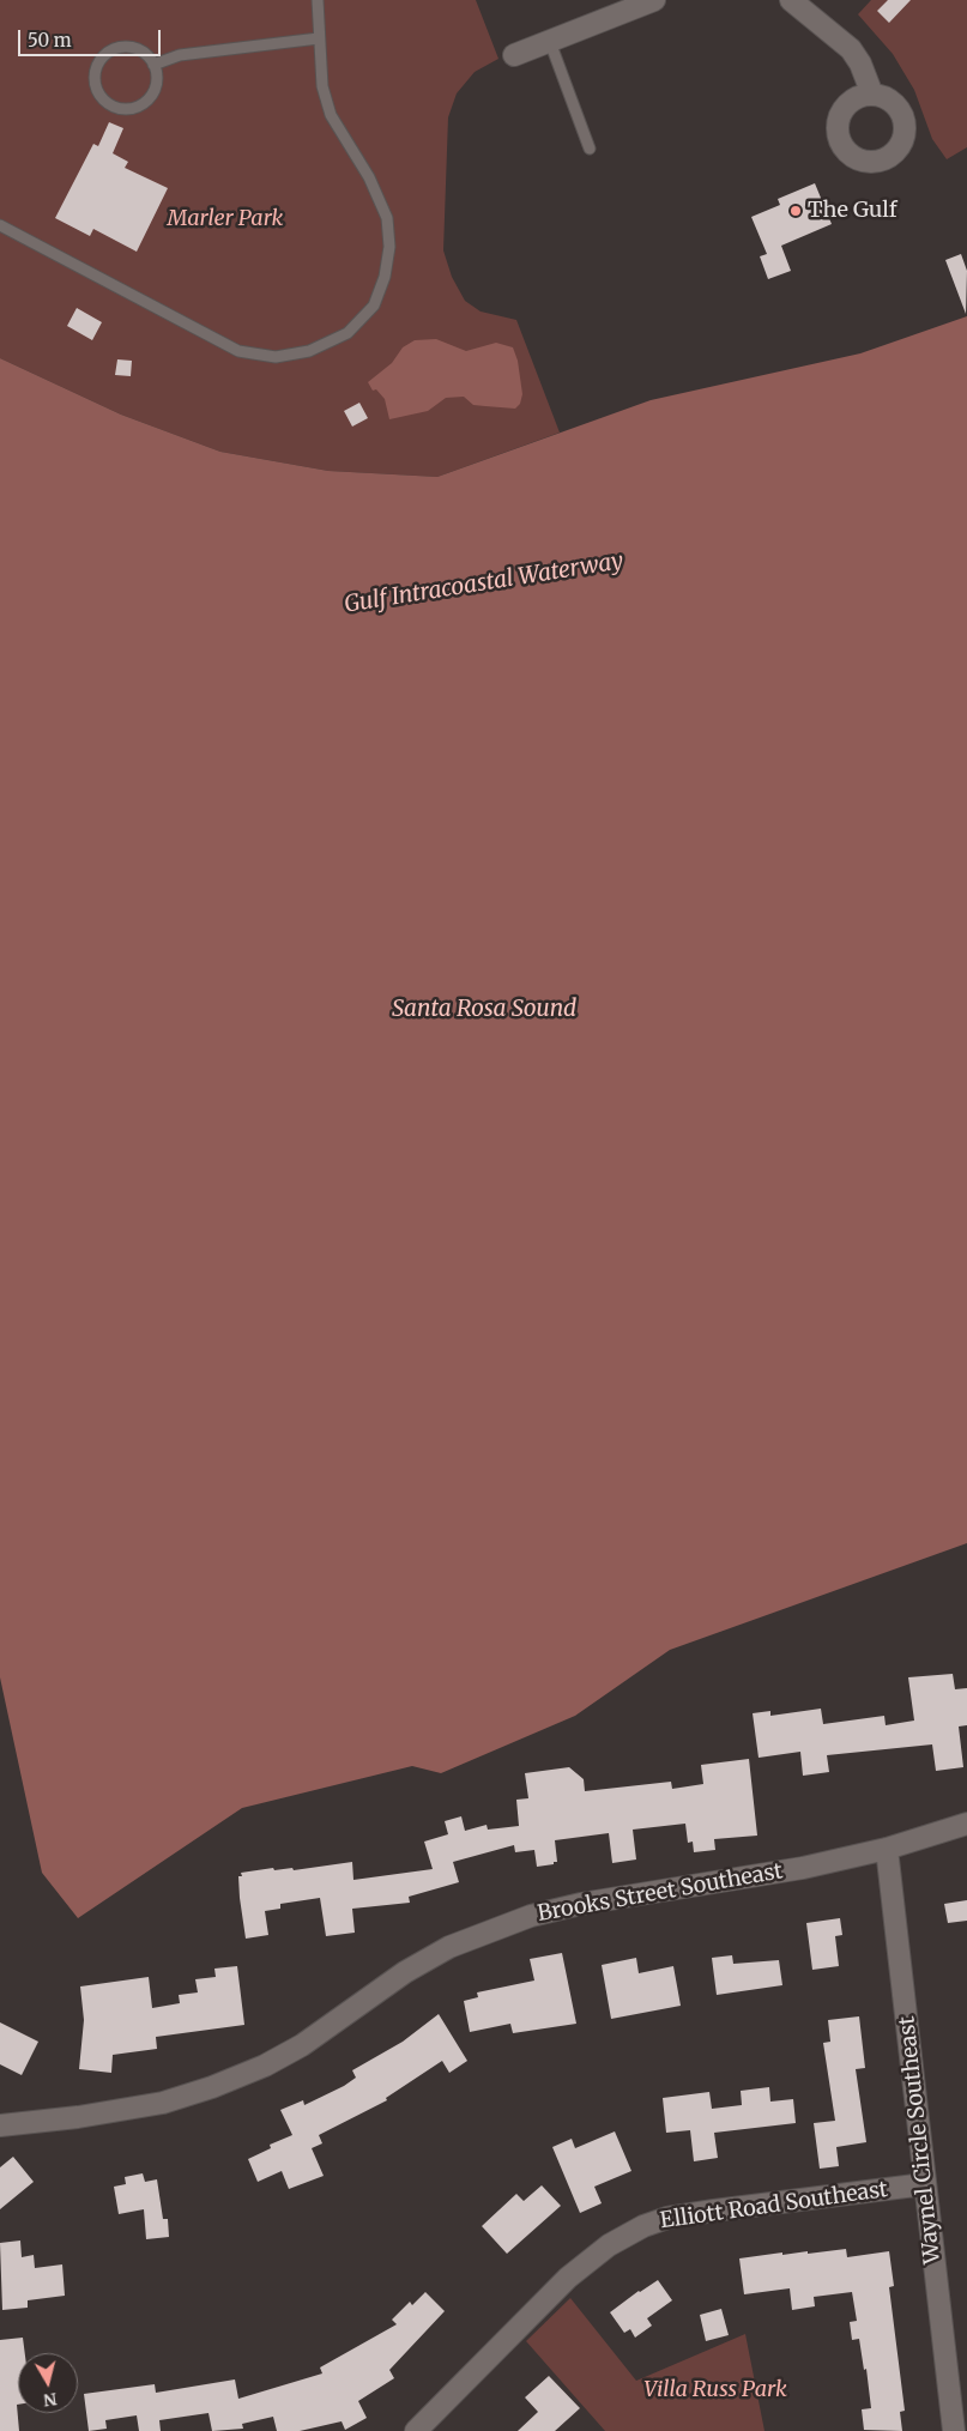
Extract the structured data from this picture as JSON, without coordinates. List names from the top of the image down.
{
  "streets": {
    "street": ["Brooks Street Southeast", "Waynel Circle Southeast", "Elliott Road Southeast"]
  },
  "crossings": [
    ["Brooks Street Southeast", "Waynel Circle Southeast"],
    ["Waynel Circle Southeast", "Elliott Road Southeast"]
  ],
  "water": ["Gulf Intracoastal Waterway", "Santa Rosa Sound"],
  "parks": ["Marler Park", "Villa Russ Park"],
  "places": ["The Gulf"],
  "scale_bar": "50 m",
  "north": "bottom"
}
